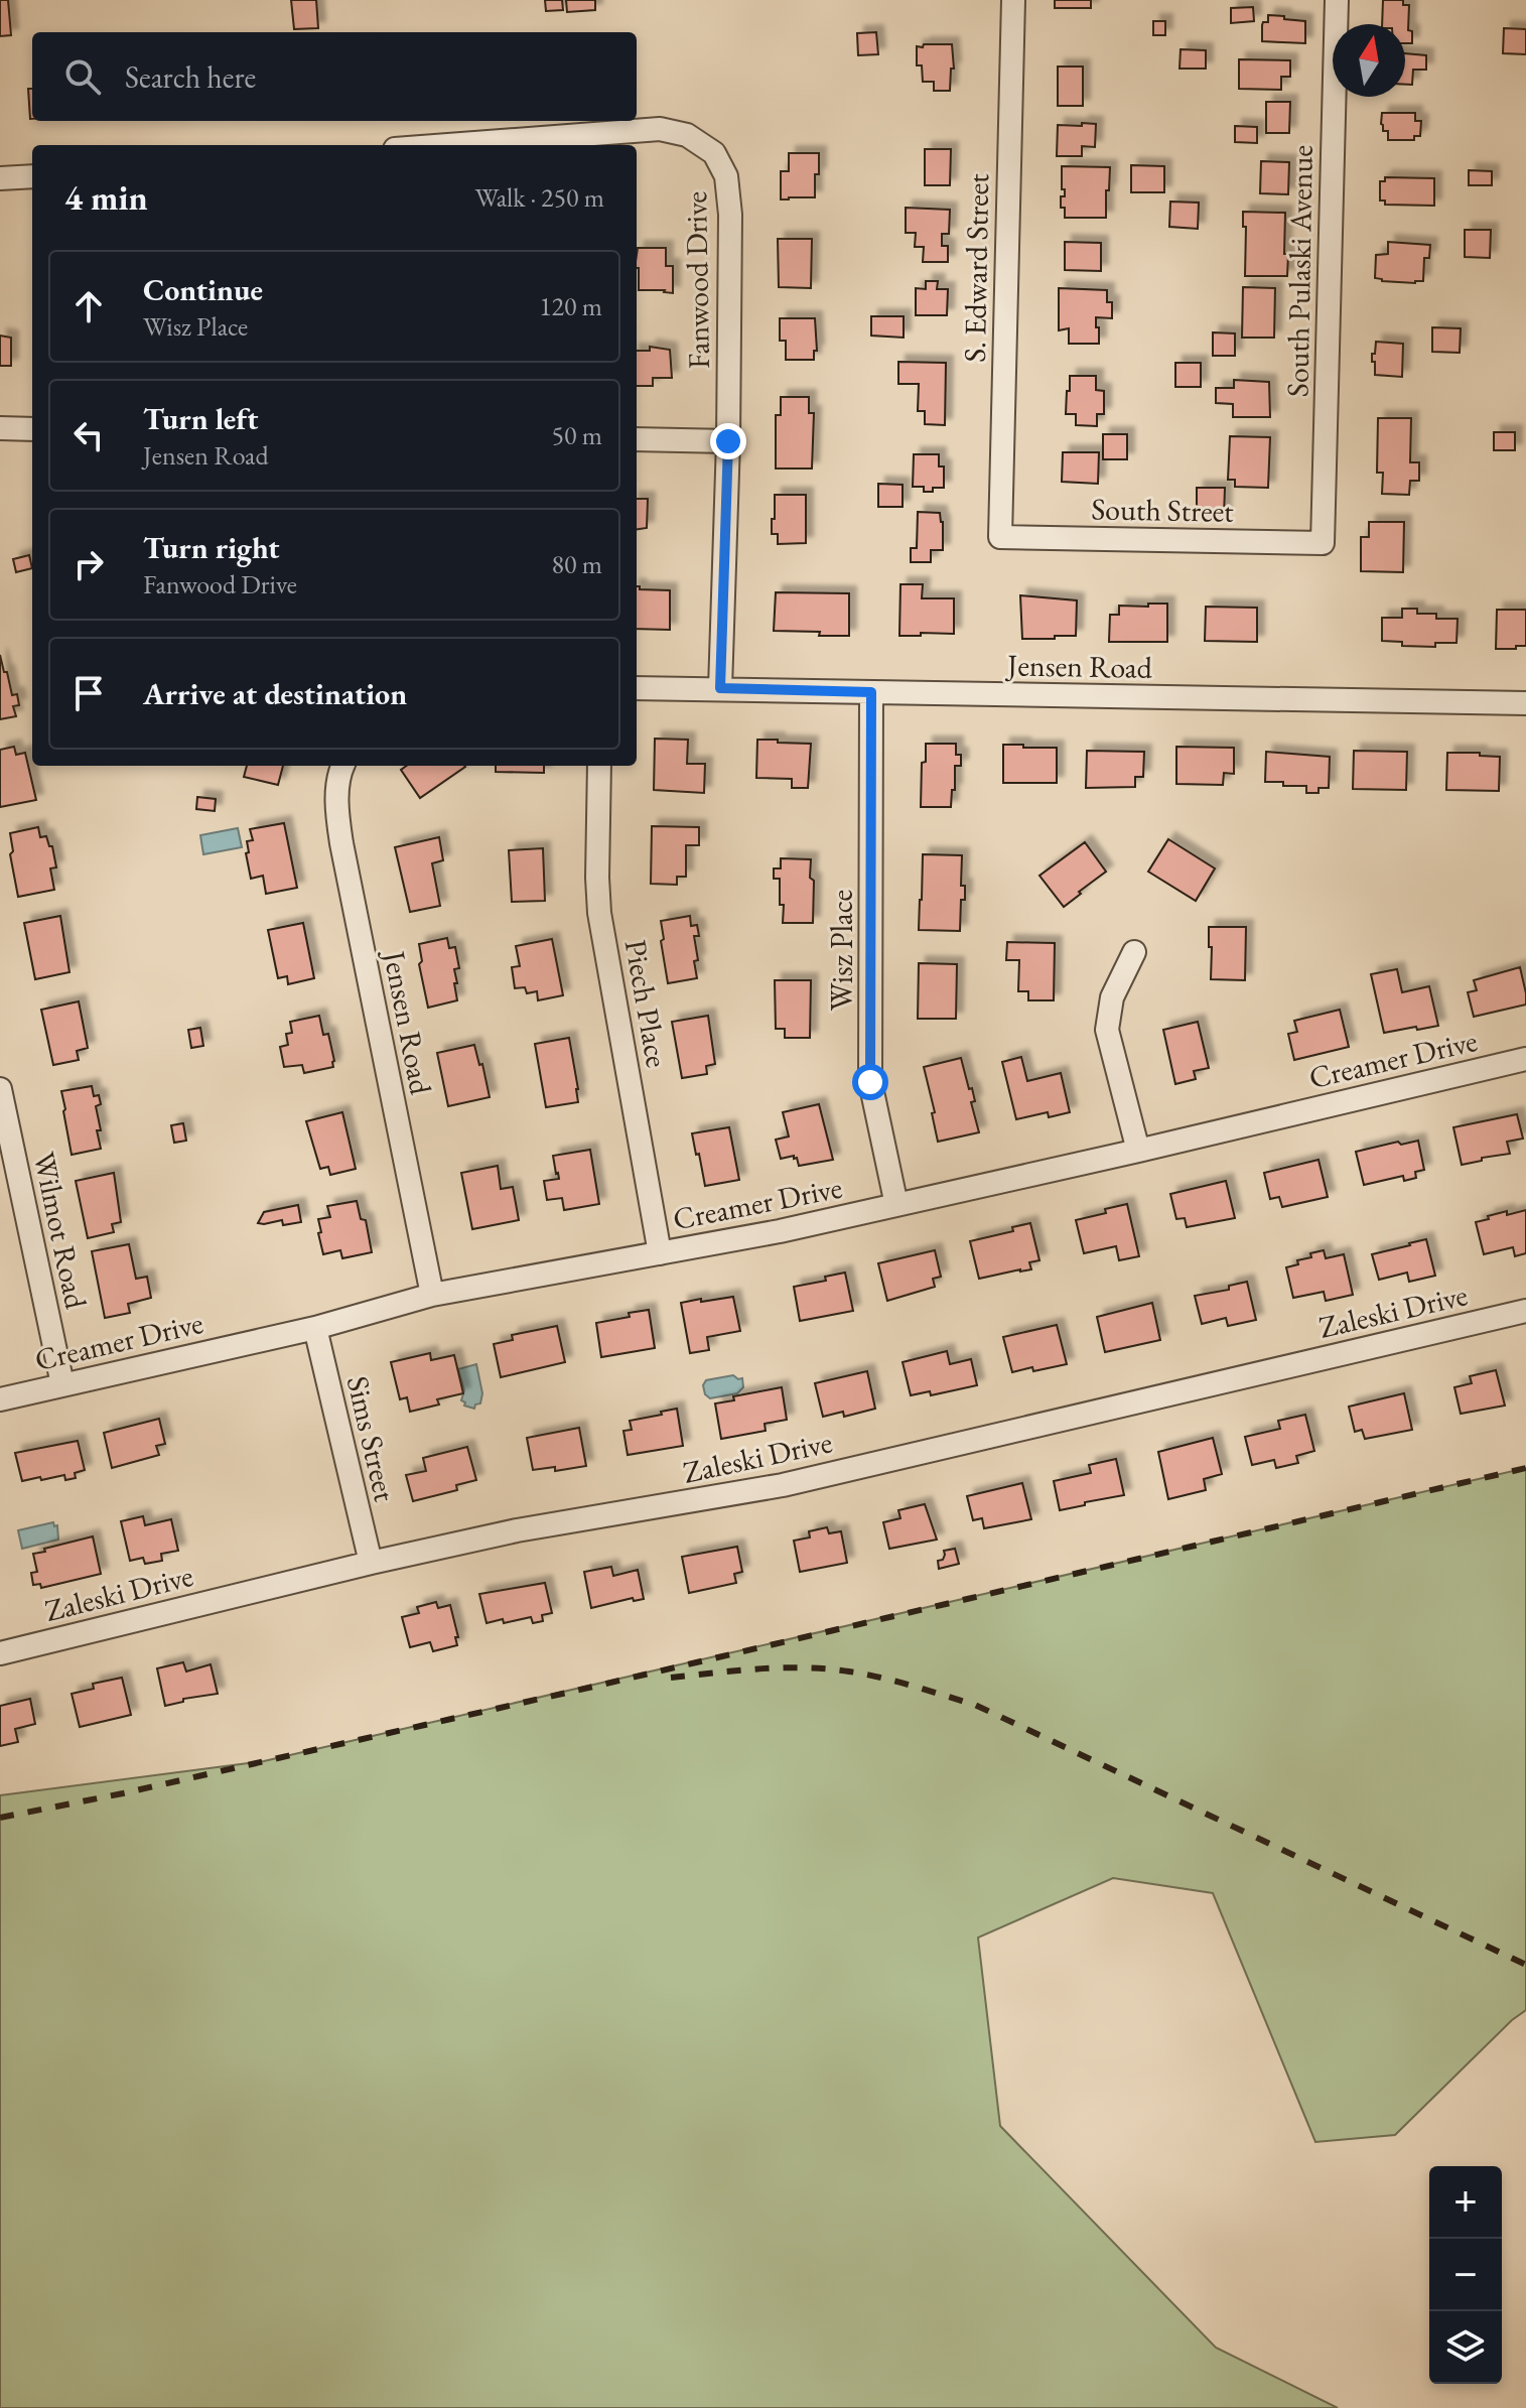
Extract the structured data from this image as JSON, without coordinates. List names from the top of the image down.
{
  "streets": {
    "street": [
      "S. Edward Street",
      "South Pulaski Avenue",
      "Fanwood Drive",
      "South Street",
      "Jensen Road",
      "Wisz Place",
      "Piech Place",
      "Creamer Drive",
      "Wilmot Road",
      "Zaleski Drive",
      "Sims Street"
    ]
  },
  "crossings": [
    ["S. Edward Street", "South Street"],
    ["South Pulaski Avenue", "South Street"],
    ["Fanwood Drive", "Jensen Road"],
    ["Jensen Road", "Wisz Place"],
    ["Jensen Road", "Creamer Drive"],
    ["Wisz Place", "Creamer Drive"],
    ["Piech Place", "Creamer Drive"],
    ["Creamer Drive", "Wilmot Road"],
    ["Creamer Drive", "Sims Street"],
    ["Zaleski Drive", "Sims Street"]
  ],
  "north": "top",
  "page": {
    "search": "Search here",
    "heading": ["4 min", "Walk · 250 m"],
    "list": [
      ["Continue", "Wisz Place", "120 m"],
      ["Turn left", "Jensen Road", "50 m"],
      ["Turn right", "Fanwood Drive", "80 m"],
      "Arrive at destination"
    ],
    "map_buttons": ["+", "−"]
  }
}
